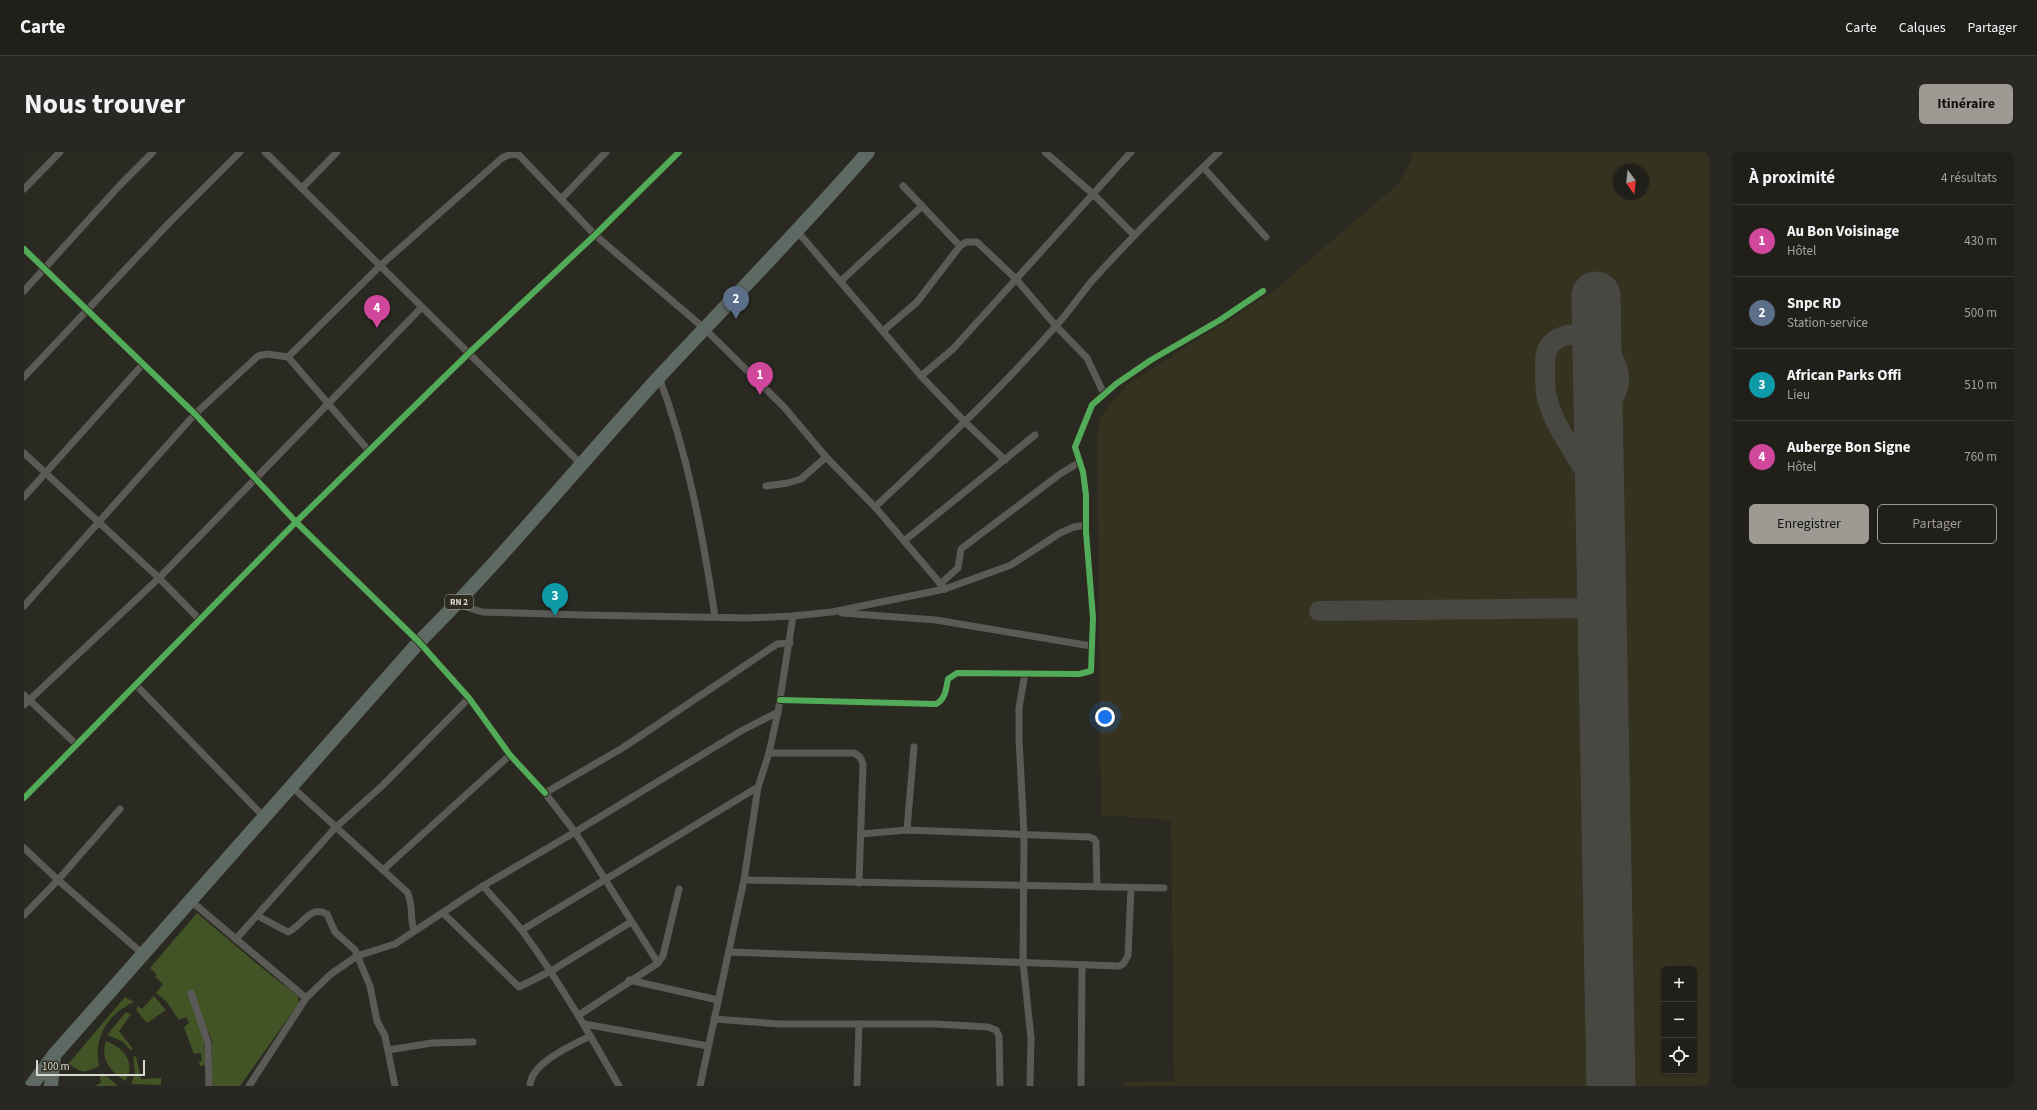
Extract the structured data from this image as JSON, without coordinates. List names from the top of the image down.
{
  "streets": {
    "highway": ["RN 2"]
  },
  "scale_bar": "100 m",
  "north": "bottom",
  "page": {
    "header": "Carte",
    "nav": ["Carte", "Calques", "Partager"],
    "title": "Nous trouver",
    "buttons": [
      "Itinéraire",
      ["Enregistrer", "Partager"]
    ],
    "heading": ["À proximité", "4 résultats"],
    "list": [
      {
        "mark": "1",
        "name": "Au Bon Voisinage",
        "note": "Hôtel",
        "value": "430 m"
      },
      {
        "mark": "2",
        "name": "Snpc RD",
        "note": "Station-service",
        "value": "500 m"
      },
      {
        "mark": "3",
        "name": "African Parks Offi",
        "note": "Lieu",
        "value": "510 m"
      },
      {
        "mark": "4",
        "name": "Auberge Bon Signe",
        "note": "Hôtel",
        "value": "760 m"
      }
    ],
    "pins": [
      "2",
      "4",
      "1",
      "3"
    ],
    "map_buttons": ["+", "−"],
    "scale": "100 m"
  }
}
